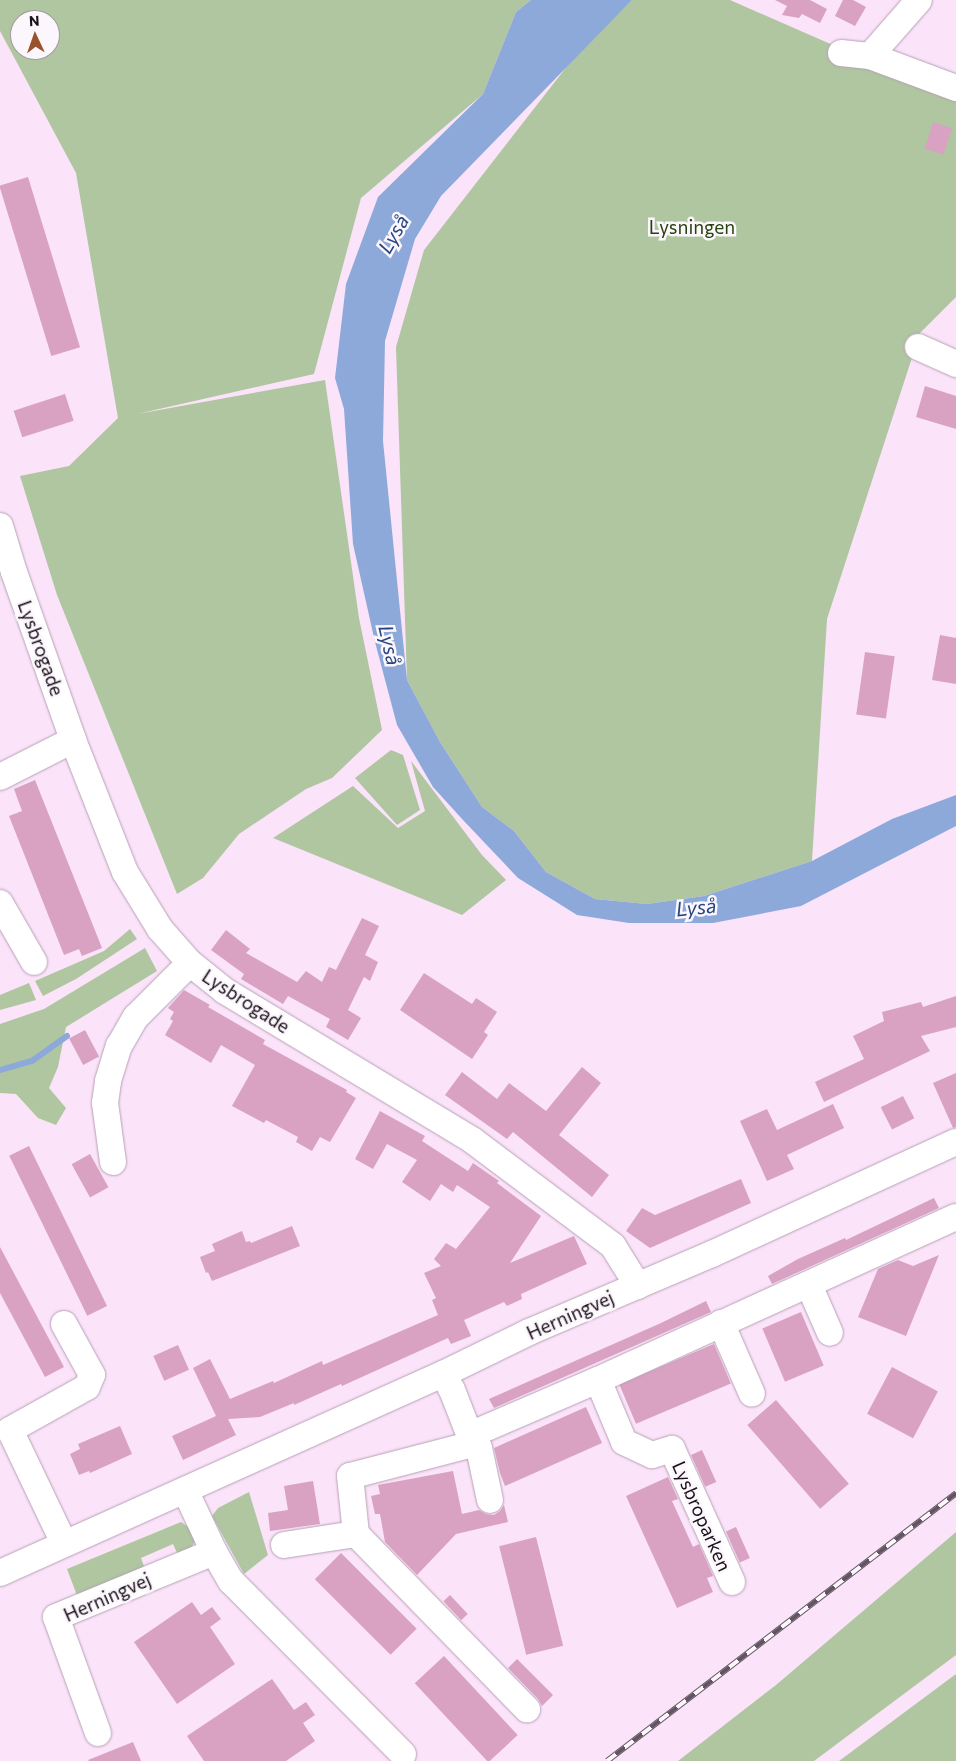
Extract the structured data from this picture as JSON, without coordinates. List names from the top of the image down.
{
  "streets": {
    "street": ["Lysbrogade", "Herningvej", "Lysbroparken"]
  },
  "crossings": [
    ["Lysbrogade", "Herningvej"]
  ],
  "water": ["Lyså"],
  "parks": ["Lysningen"],
  "north": "top"
}
